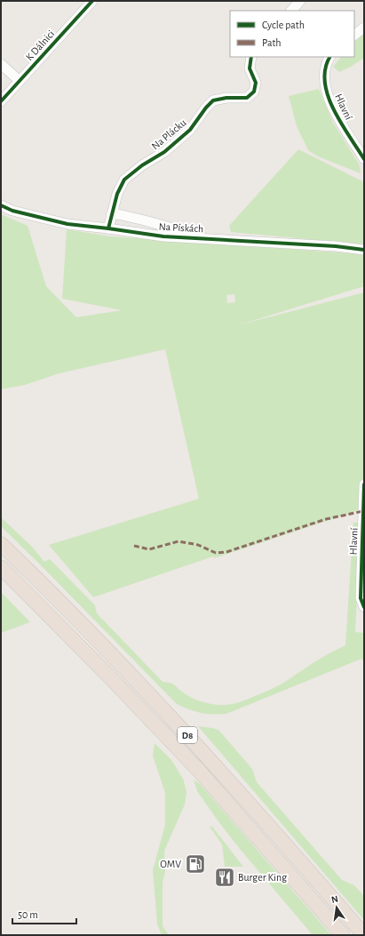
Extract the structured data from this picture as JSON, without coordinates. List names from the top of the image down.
{
  "streets": {
    "highway": ["D8"],
    "street": [
      "K Dálnici",
      "Hlavní",
      "Na Plácku",
      "Na Pískách"
    ]
  },
  "crossings": [
    ["Na Plácku", "Na Pískách"]
  ],
  "places": {
    "fuel station": ["OMV"],
    "restaurant": ["Burger King"]
  },
  "legend": ["Cycle path", "Path"],
  "scale_bar": "50 m",
  "north": "top"
}
